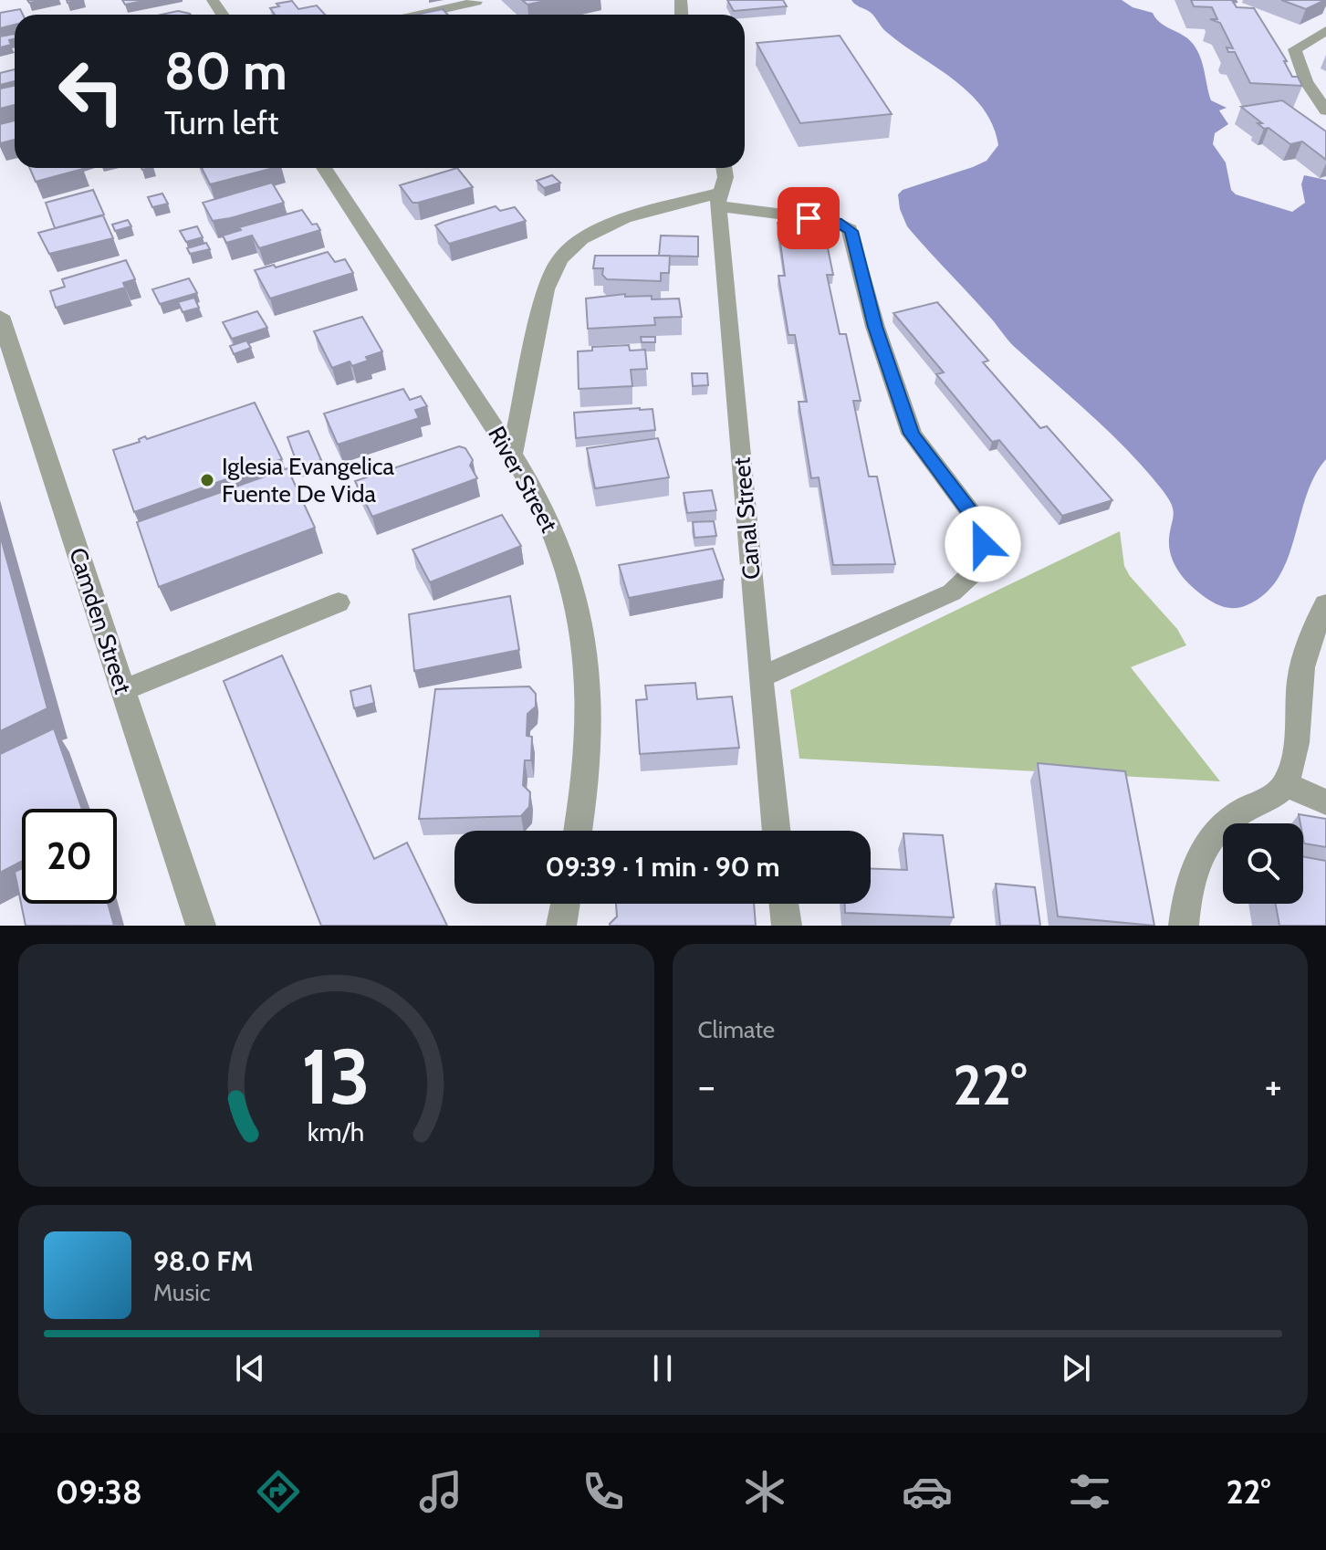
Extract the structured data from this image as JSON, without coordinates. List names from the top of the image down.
{
  "streets": {
    "street": ["River Street", "Canal Street", "Camden Street"]
  },
  "places": ["Iglesia Evangelica Fuente De Vida"],
  "page": {
    "turn": ["80 m", "Turn left"],
    "limit": "20",
    "trip": "09:39 · 1 min · 90 m",
    "tile": "Climate",
    "heat": ["−", "22°", "+"],
    "song": ["98.0 FM", "Music"],
    "tabs": ["09:38", "22°"],
    "gauge": ["13", "km/h"]
  }
}
